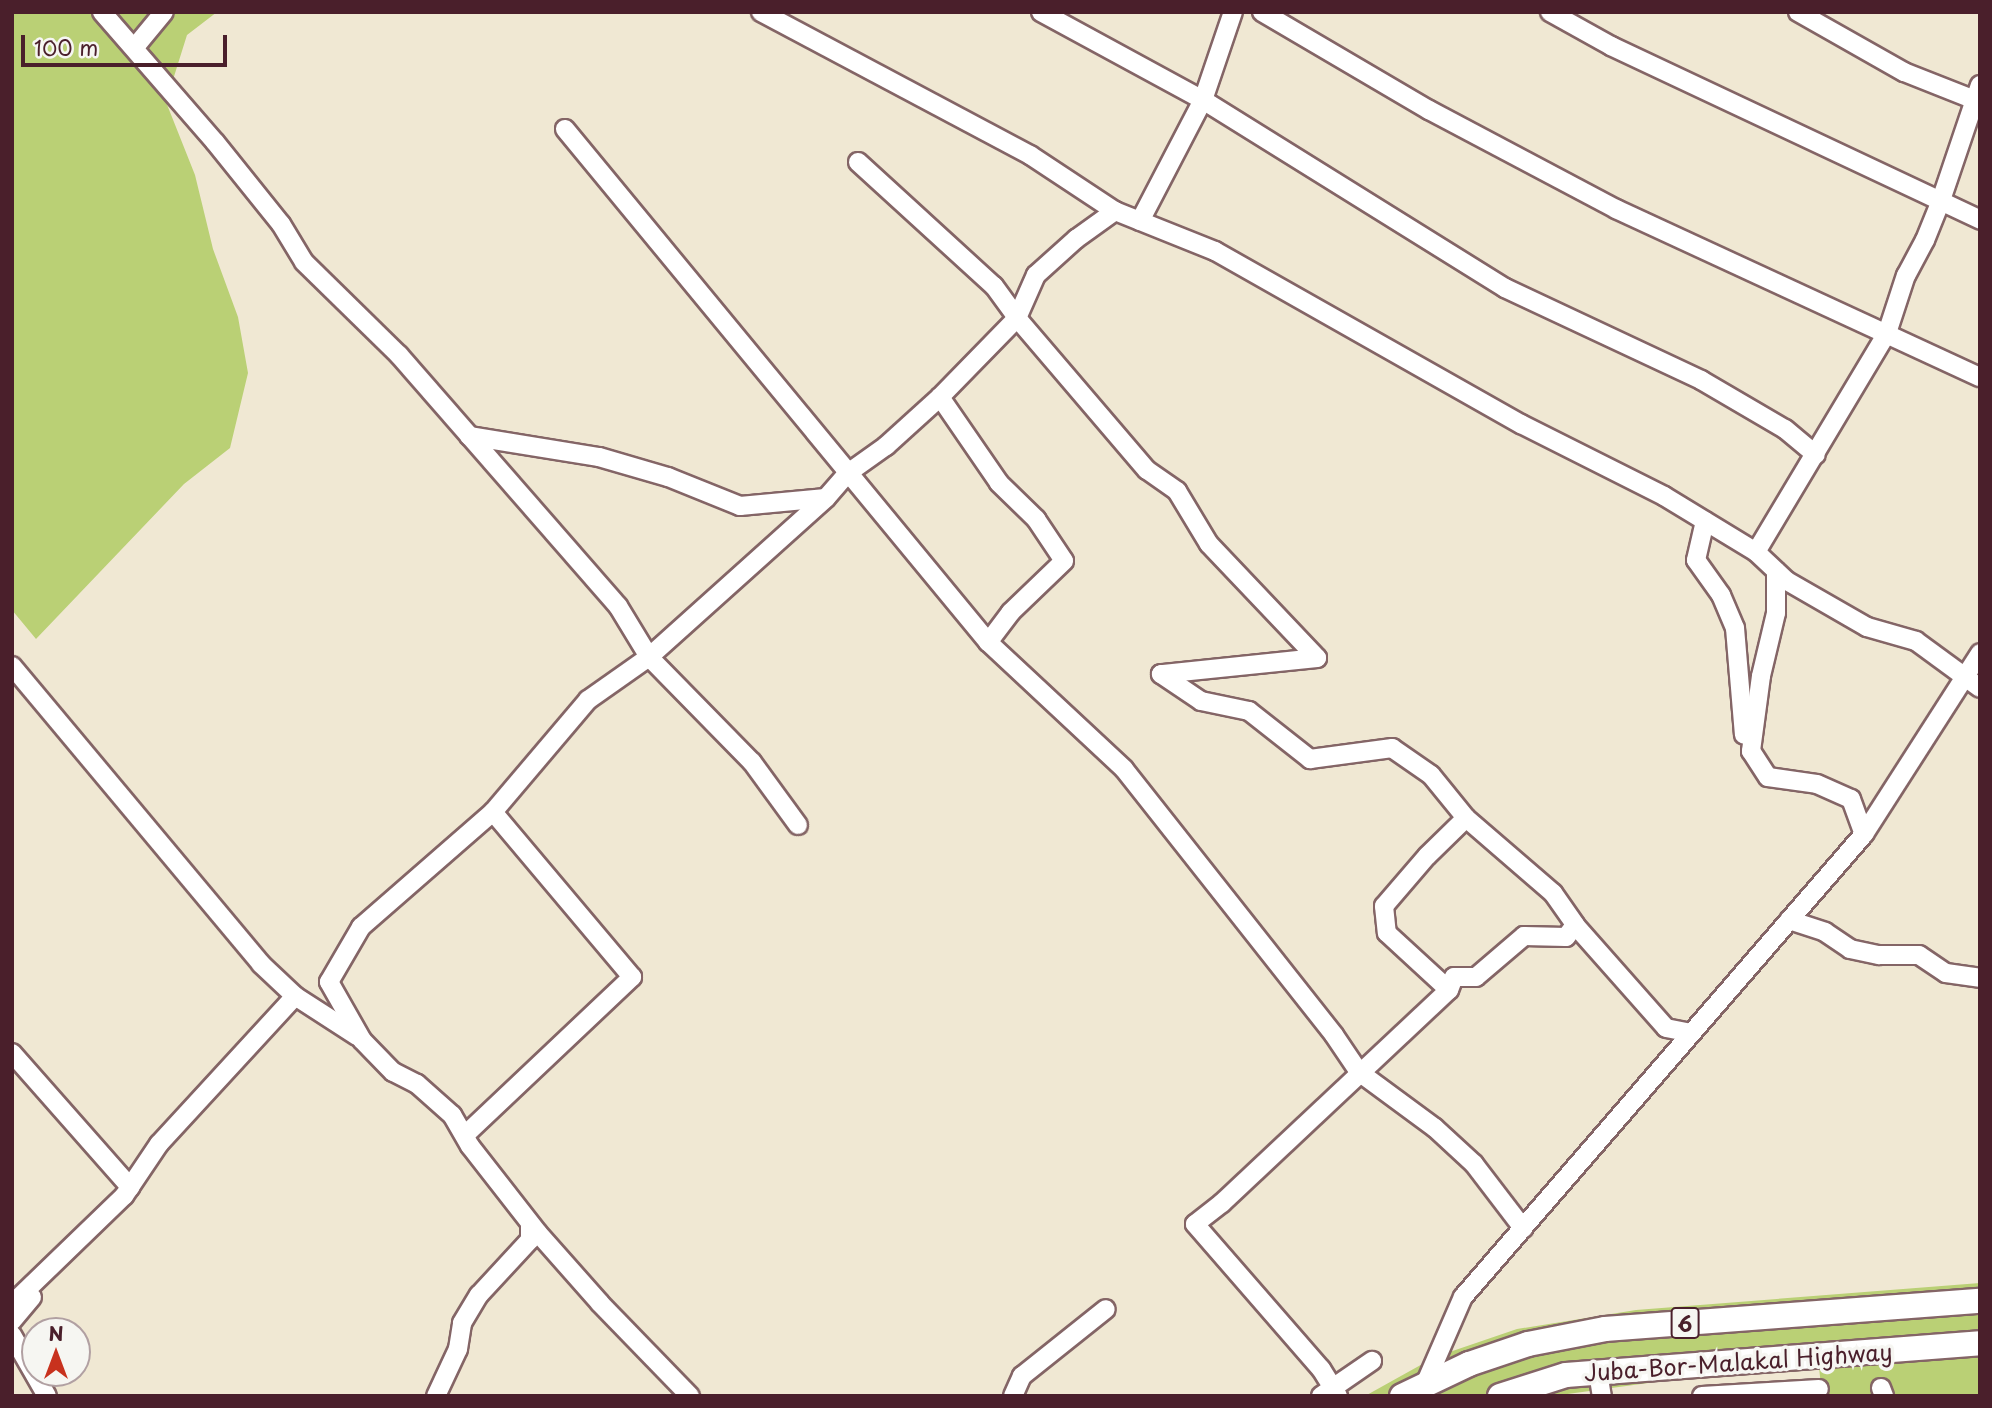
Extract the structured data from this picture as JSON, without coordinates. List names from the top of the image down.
{
  "streets": {
    "highway": ["6", "Juba-Bor-Malakal Highway"]
  },
  "scale_bar": "100 m",
  "north": "top"
}
